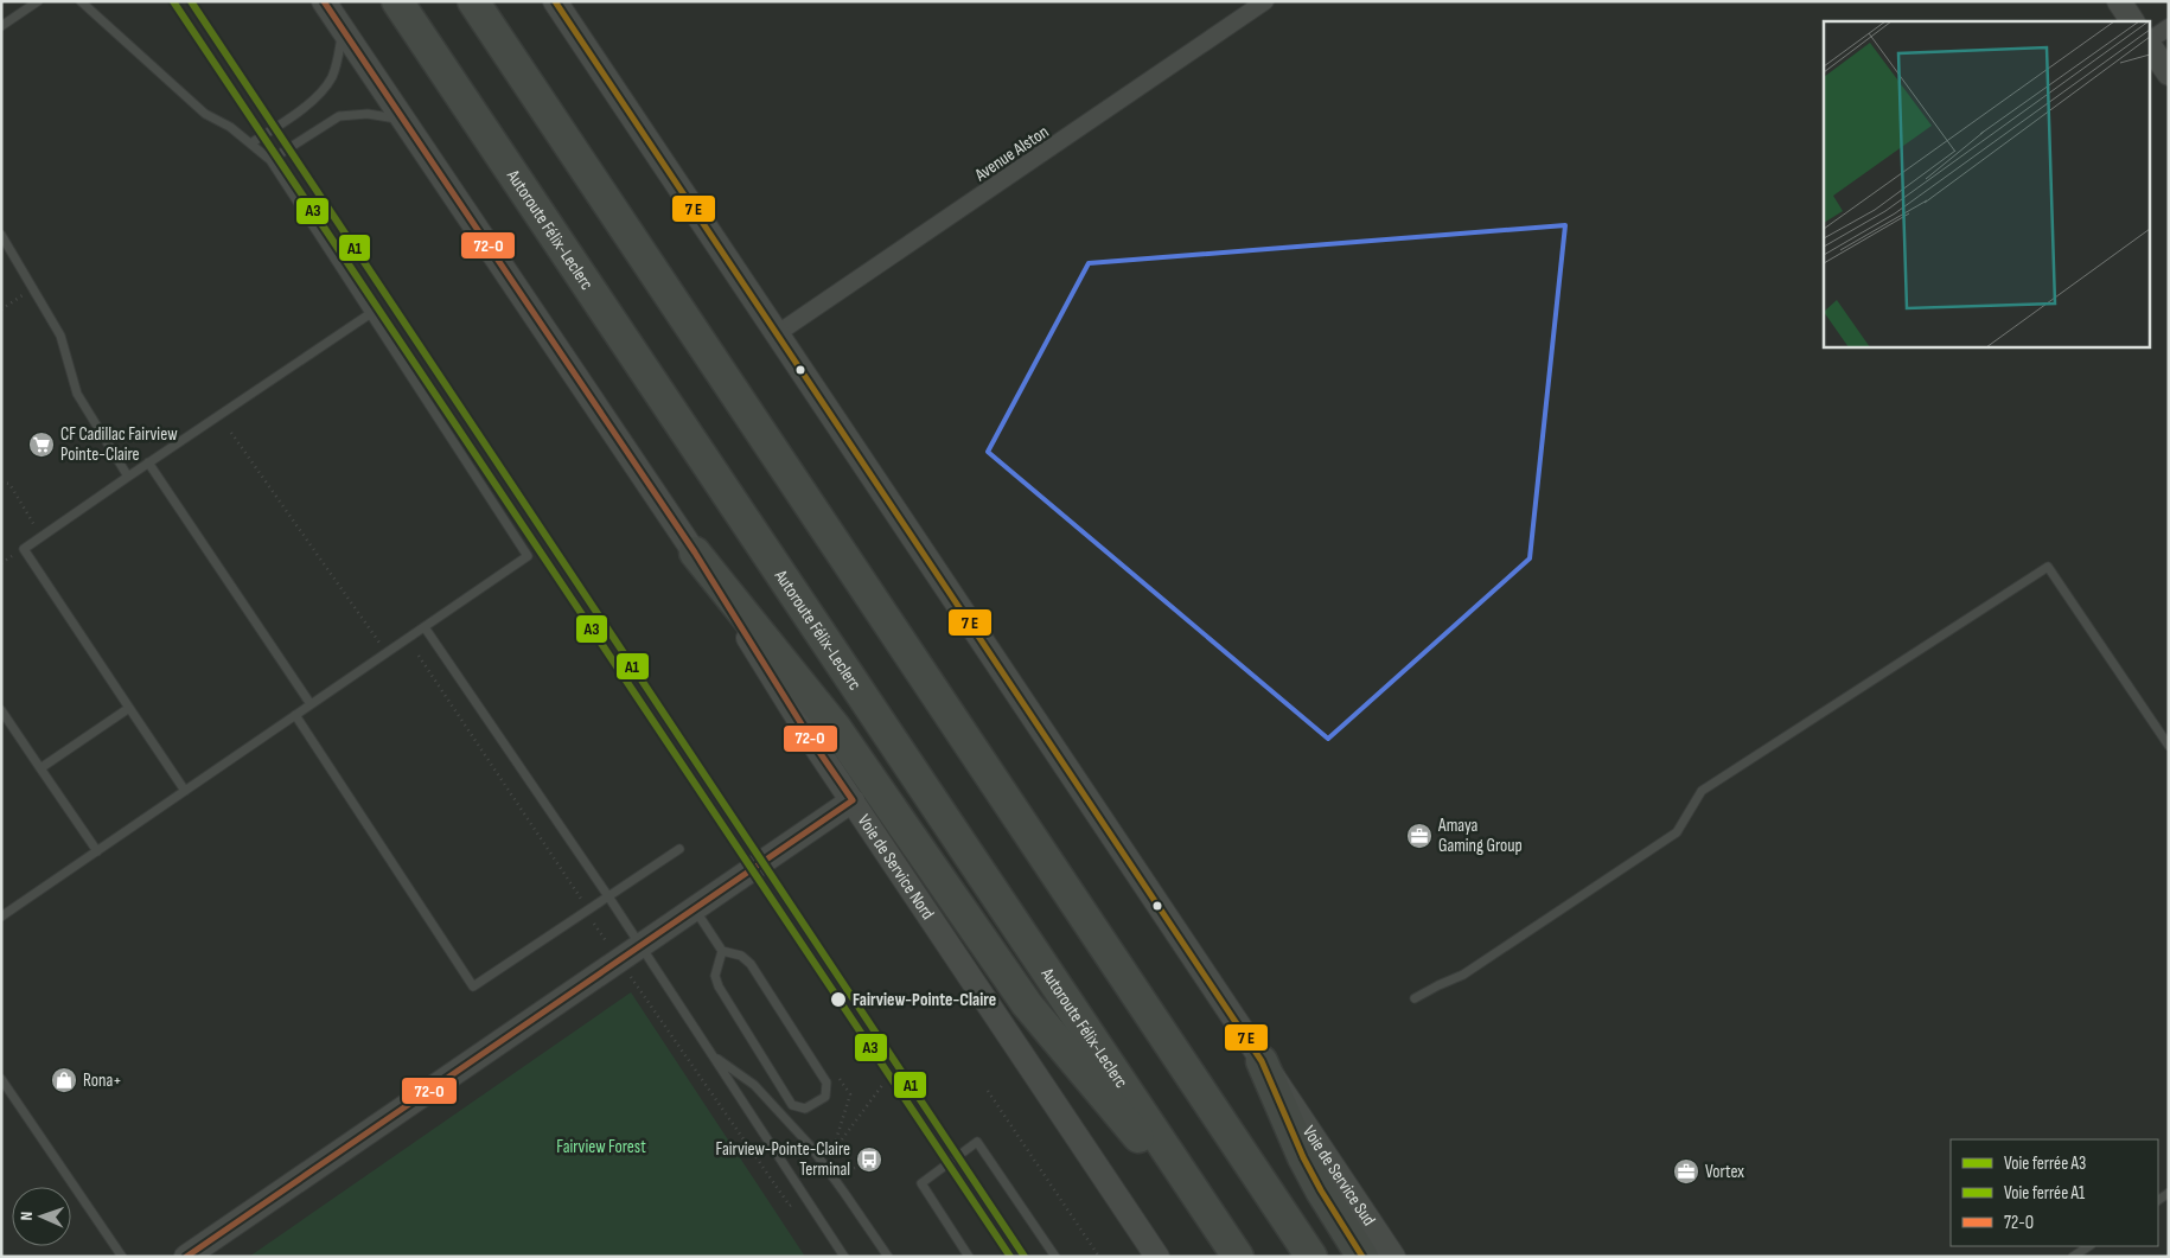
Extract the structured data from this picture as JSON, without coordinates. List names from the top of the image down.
{
  "streets": {
    "highway": ["Autoroute Félix-Leclerc"],
    "main road": ["Voie de Service Nord", "Voie de Service Sud"],
    "street": ["Avenue Alston"]
  },
  "crossings": [
    ["Avenue Alston", "Voie de Service Sud"]
  ],
  "parks": ["Fairview Forest"],
  "places": {
    "supermarket": ["CF Cadillac Fairview Pointe-Claire"],
    "office": ["Amaya Gaming Group", "Vortex"],
    "other": ["Fairview-Pointe-Claire"],
    "shop": ["Rona+"],
    "bus stop": ["Fairview-Pointe-Claire Terminal"]
  },
  "lines": ["rail line A3", "rail line A1", "transit line 72-O"],
  "legend": ["Voie ferrée A3", "Voie ferrée A1", "72-O"],
  "north": "left"
}
